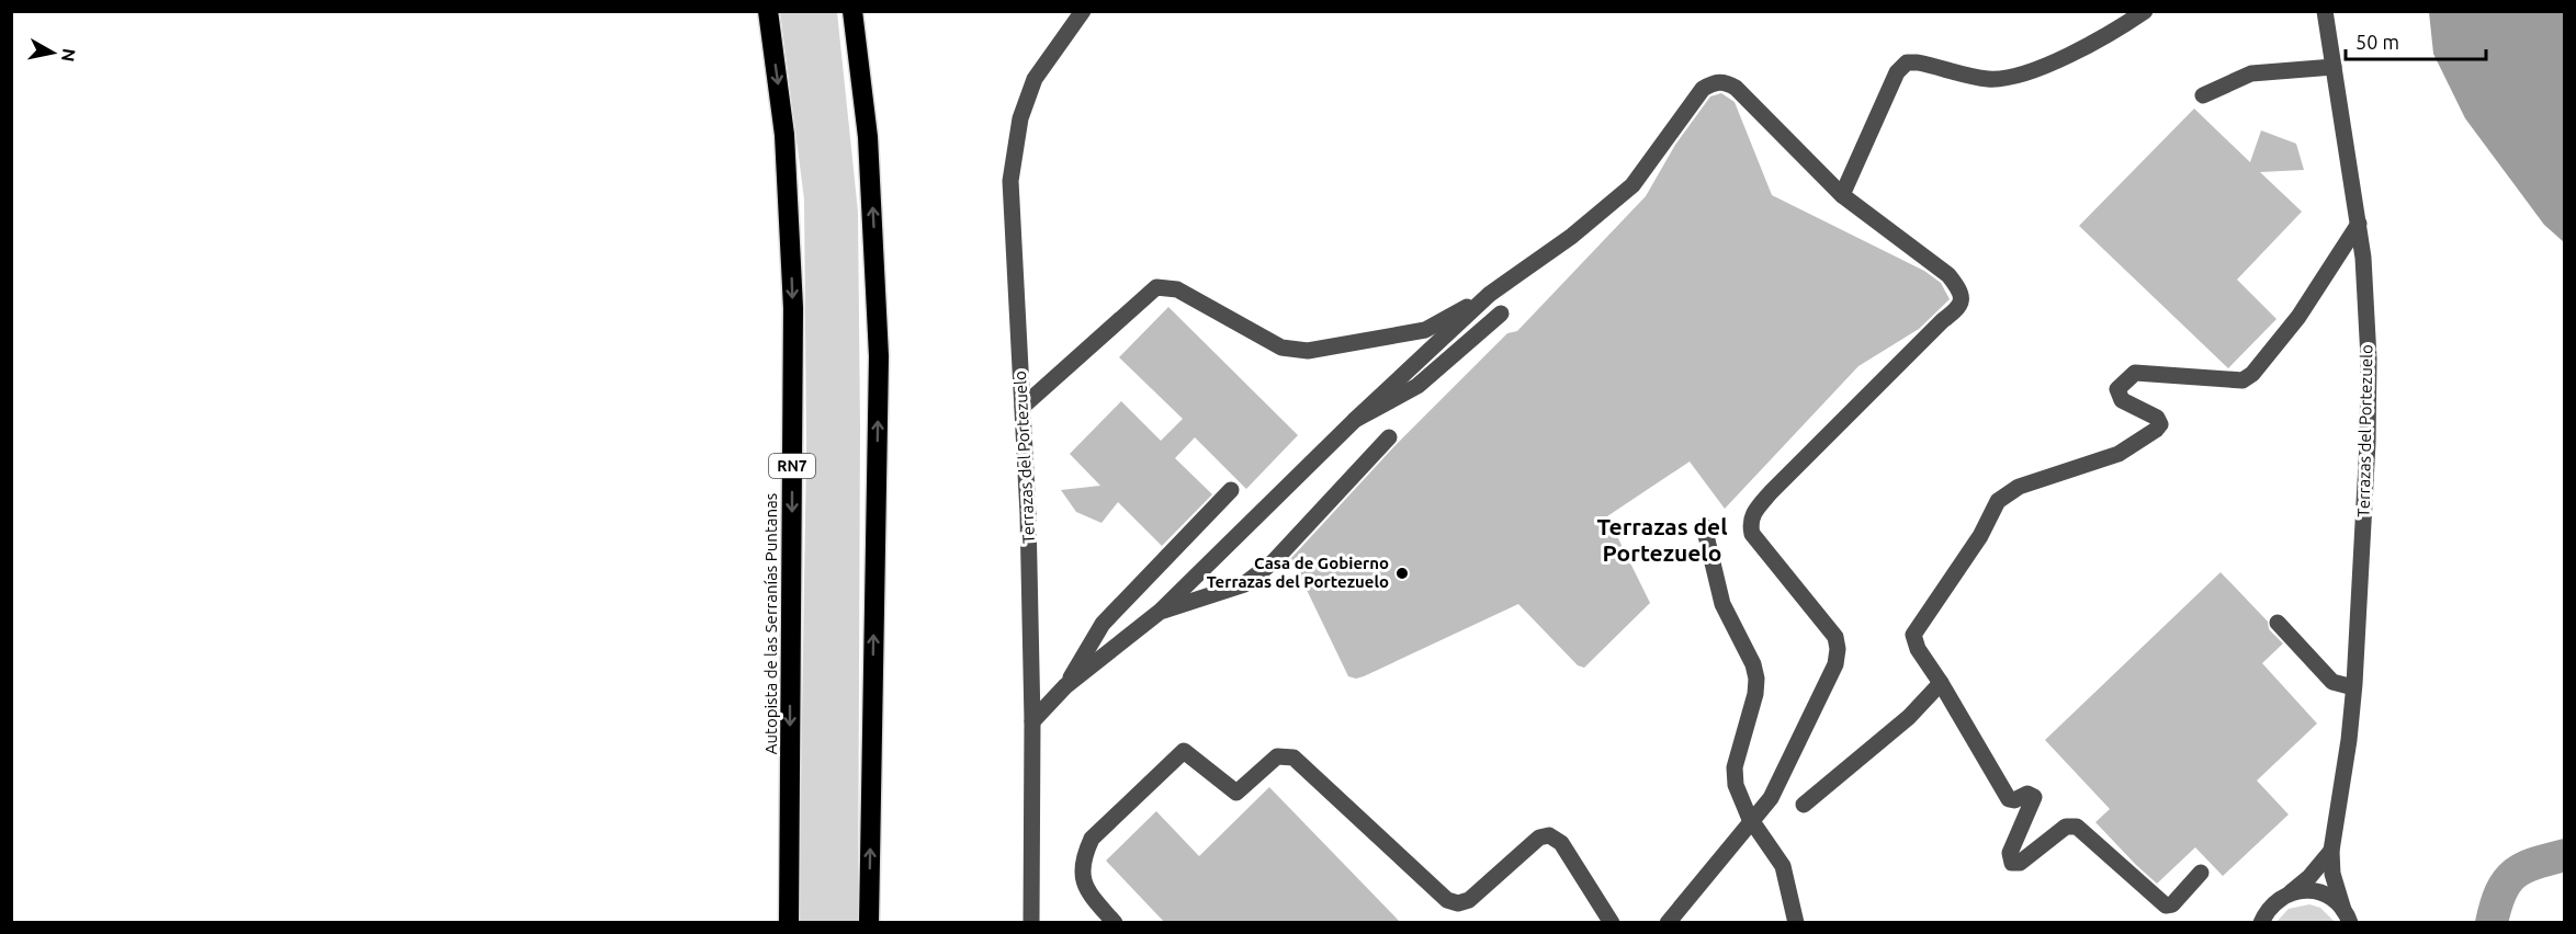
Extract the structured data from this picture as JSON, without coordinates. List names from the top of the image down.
{
  "streets": {
    "highway": ["RN7", "Autopista de las Serranías Puntanas"],
    "street": ["Terrazas del Portezuelo"]
  },
  "districts": ["Terrazas del Portezuelo"],
  "places": ["Casa de Gobierno Terrazas del Portezuelo"],
  "scale_bar": "50 m",
  "north": "right"
}
